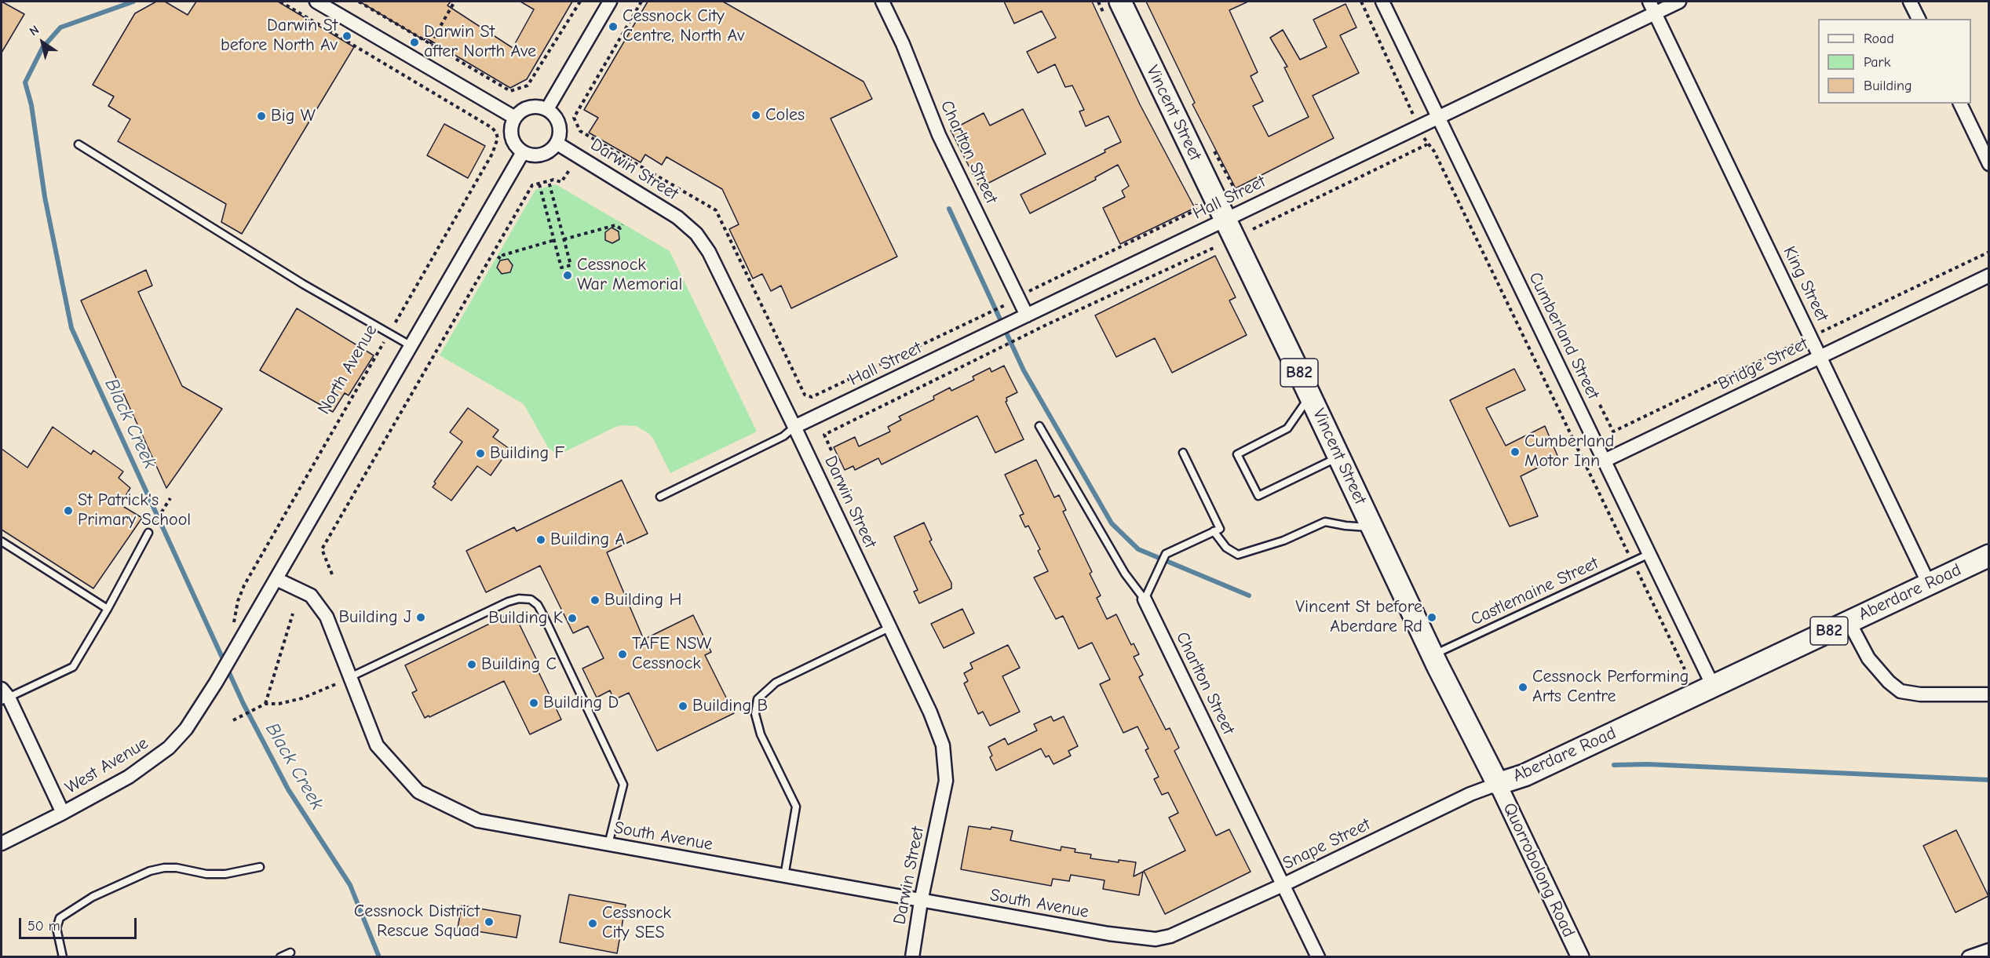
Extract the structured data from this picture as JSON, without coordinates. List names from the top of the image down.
{
  "streets": {
    "main road": ["Vincent Street", "B82", "Aberdare Road"],
    "street": [
      "Charlton Street",
      "Darwin Street",
      "Hall Street",
      "King Street",
      "Cumberland Street",
      "Bridge Street",
      "West Avenue",
      "South Avenue",
      "Snape Street",
      "Quorrobolong Road"
    ],
    "lane": ["Castlemaine Street"],
    "path": ["North Avenue"]
  },
  "crossings": [
    ["Vincent Street", "Hall Street"],
    ["Vincent Street", "Castlemaine Street"],
    ["Vincent Street", "Aberdare Road"],
    ["Vincent Street", "Snape Street"],
    ["Vincent Street", "Quorrobolong Road"],
    ["Charlton Street", "Hall Street"],
    ["Charlton Street", "Snape Street"],
    ["Darwin Street", "Hall Street"],
    ["Darwin Street", "South Avenue"],
    ["Hall Street", "King Street"],
    ["Hall Street", "Cumberland Street"],
    ["King Street", "Bridge Street"],
    ["King Street", "Aberdare Road"],
    ["Cumberland Street", "Bridge Street"],
    ["Cumberland Street", "Castlemaine Street"],
    ["Cumberland Street", "Aberdare Road"],
    ["Aberdare Road", "Snape Street"],
    ["Aberdare Road", "Quorrobolong Road"],
    ["West Avenue", "South Avenue"],
    ["South Avenue", "Snape Street"],
    ["Snape Street", "Quorrobolong Road"]
  ],
  "water": ["Black Creek"],
  "places": [
    "Cessnock City Centre, North Av",
    "Darwin St before North Av",
    "Darwin St after North Ave",
    "Coles",
    "Big W",
    "Cessnock War Memorial",
    "Cumberland Motor Inn",
    "Building F",
    "St Patrick's Primary School",
    "Building A",
    "Building H",
    "Building J",
    "Vincent St before Aberdare Rd",
    "Building K",
    "TAFE NSW Cessnock",
    "Building C",
    "Cessnock Performing Arts Centre",
    "Building D",
    "Building B",
    "Cessnock District Rescue Squad",
    "Cessnock City SES"
  ],
  "legend": ["Road", "Park", "Building"],
  "scale_bar": "50 m",
  "north": "top left"
}
